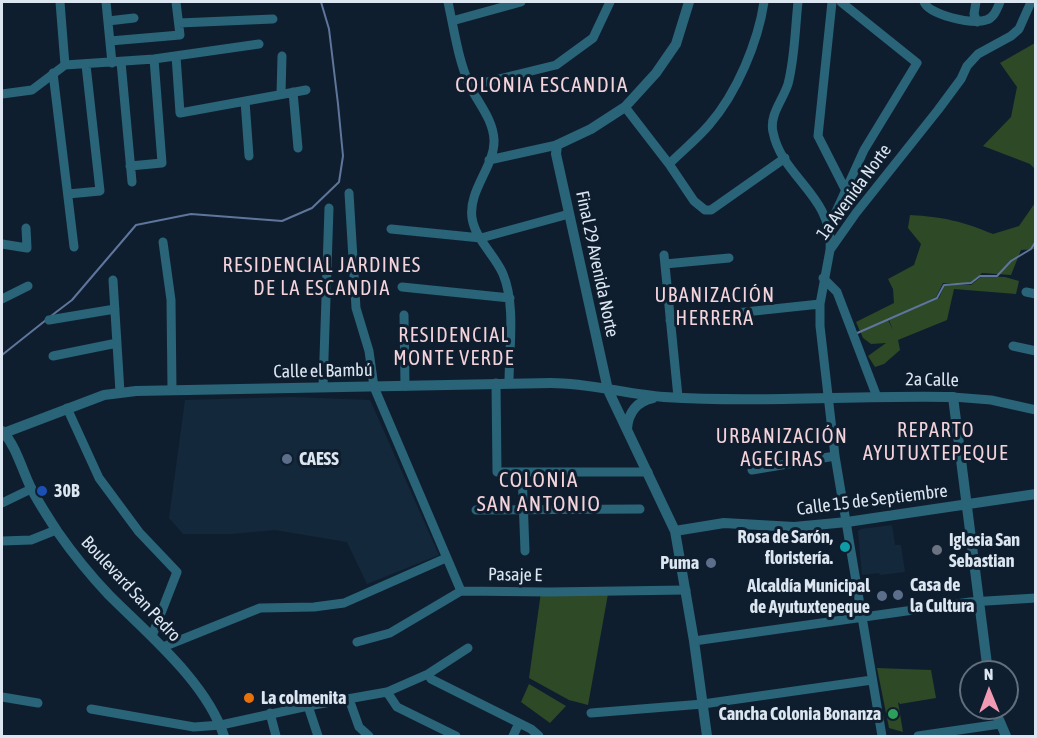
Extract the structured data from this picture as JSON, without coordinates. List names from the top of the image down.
{
  "streets": {
    "street": [
      "1a Avenida Norte",
      "Final 29 Avenida Norte",
      "Calle el Bambú",
      "2a Calle",
      "Calle 15 de Septiembre",
      "Pasaje E",
      "Boulevard San Pedro"
    ]
  },
  "crossings": [
    ["1a Avenida Norte", "Calle el Bambú"],
    ["1a Avenida Norte", "2a Calle"],
    ["1a Avenida Norte", "Calle 15 de Septiembre"],
    ["Final 29 Avenida Norte", "Calle el Bambú"],
    ["Final 29 Avenida Norte", "Calle 15 de Septiembre"],
    ["Final 29 Avenida Norte", "Pasaje E"],
    ["Calle el Bambú", "2a Calle"],
    ["Calle el Bambú", "Boulevard San Pedro"]
  ],
  "districts": [
    "COLONIA ESCANDIA",
    "RESIDENCIAL JARDINES DE LA ESCANDIA",
    "UBANIZACIÓN HERRERA",
    "RESIDENCIAL MONTE VERDE",
    "REPARTO AYUTUXTEPEQUE",
    "URBANIZACIÓN AGECIRAS",
    "COLONIA SAN ANTONIO"
  ],
  "places": [
    "CAESS",
    "30B",
    "Rosa de Sarón, floristería.",
    "Iglesia San Sebastian",
    "Puma",
    "Casa de la Cultura",
    "Alcaldía Municipal de Ayutuxtepeque",
    "La colmenita",
    "Cancha Colonia Bonanza"
  ],
  "north": "top"
}
